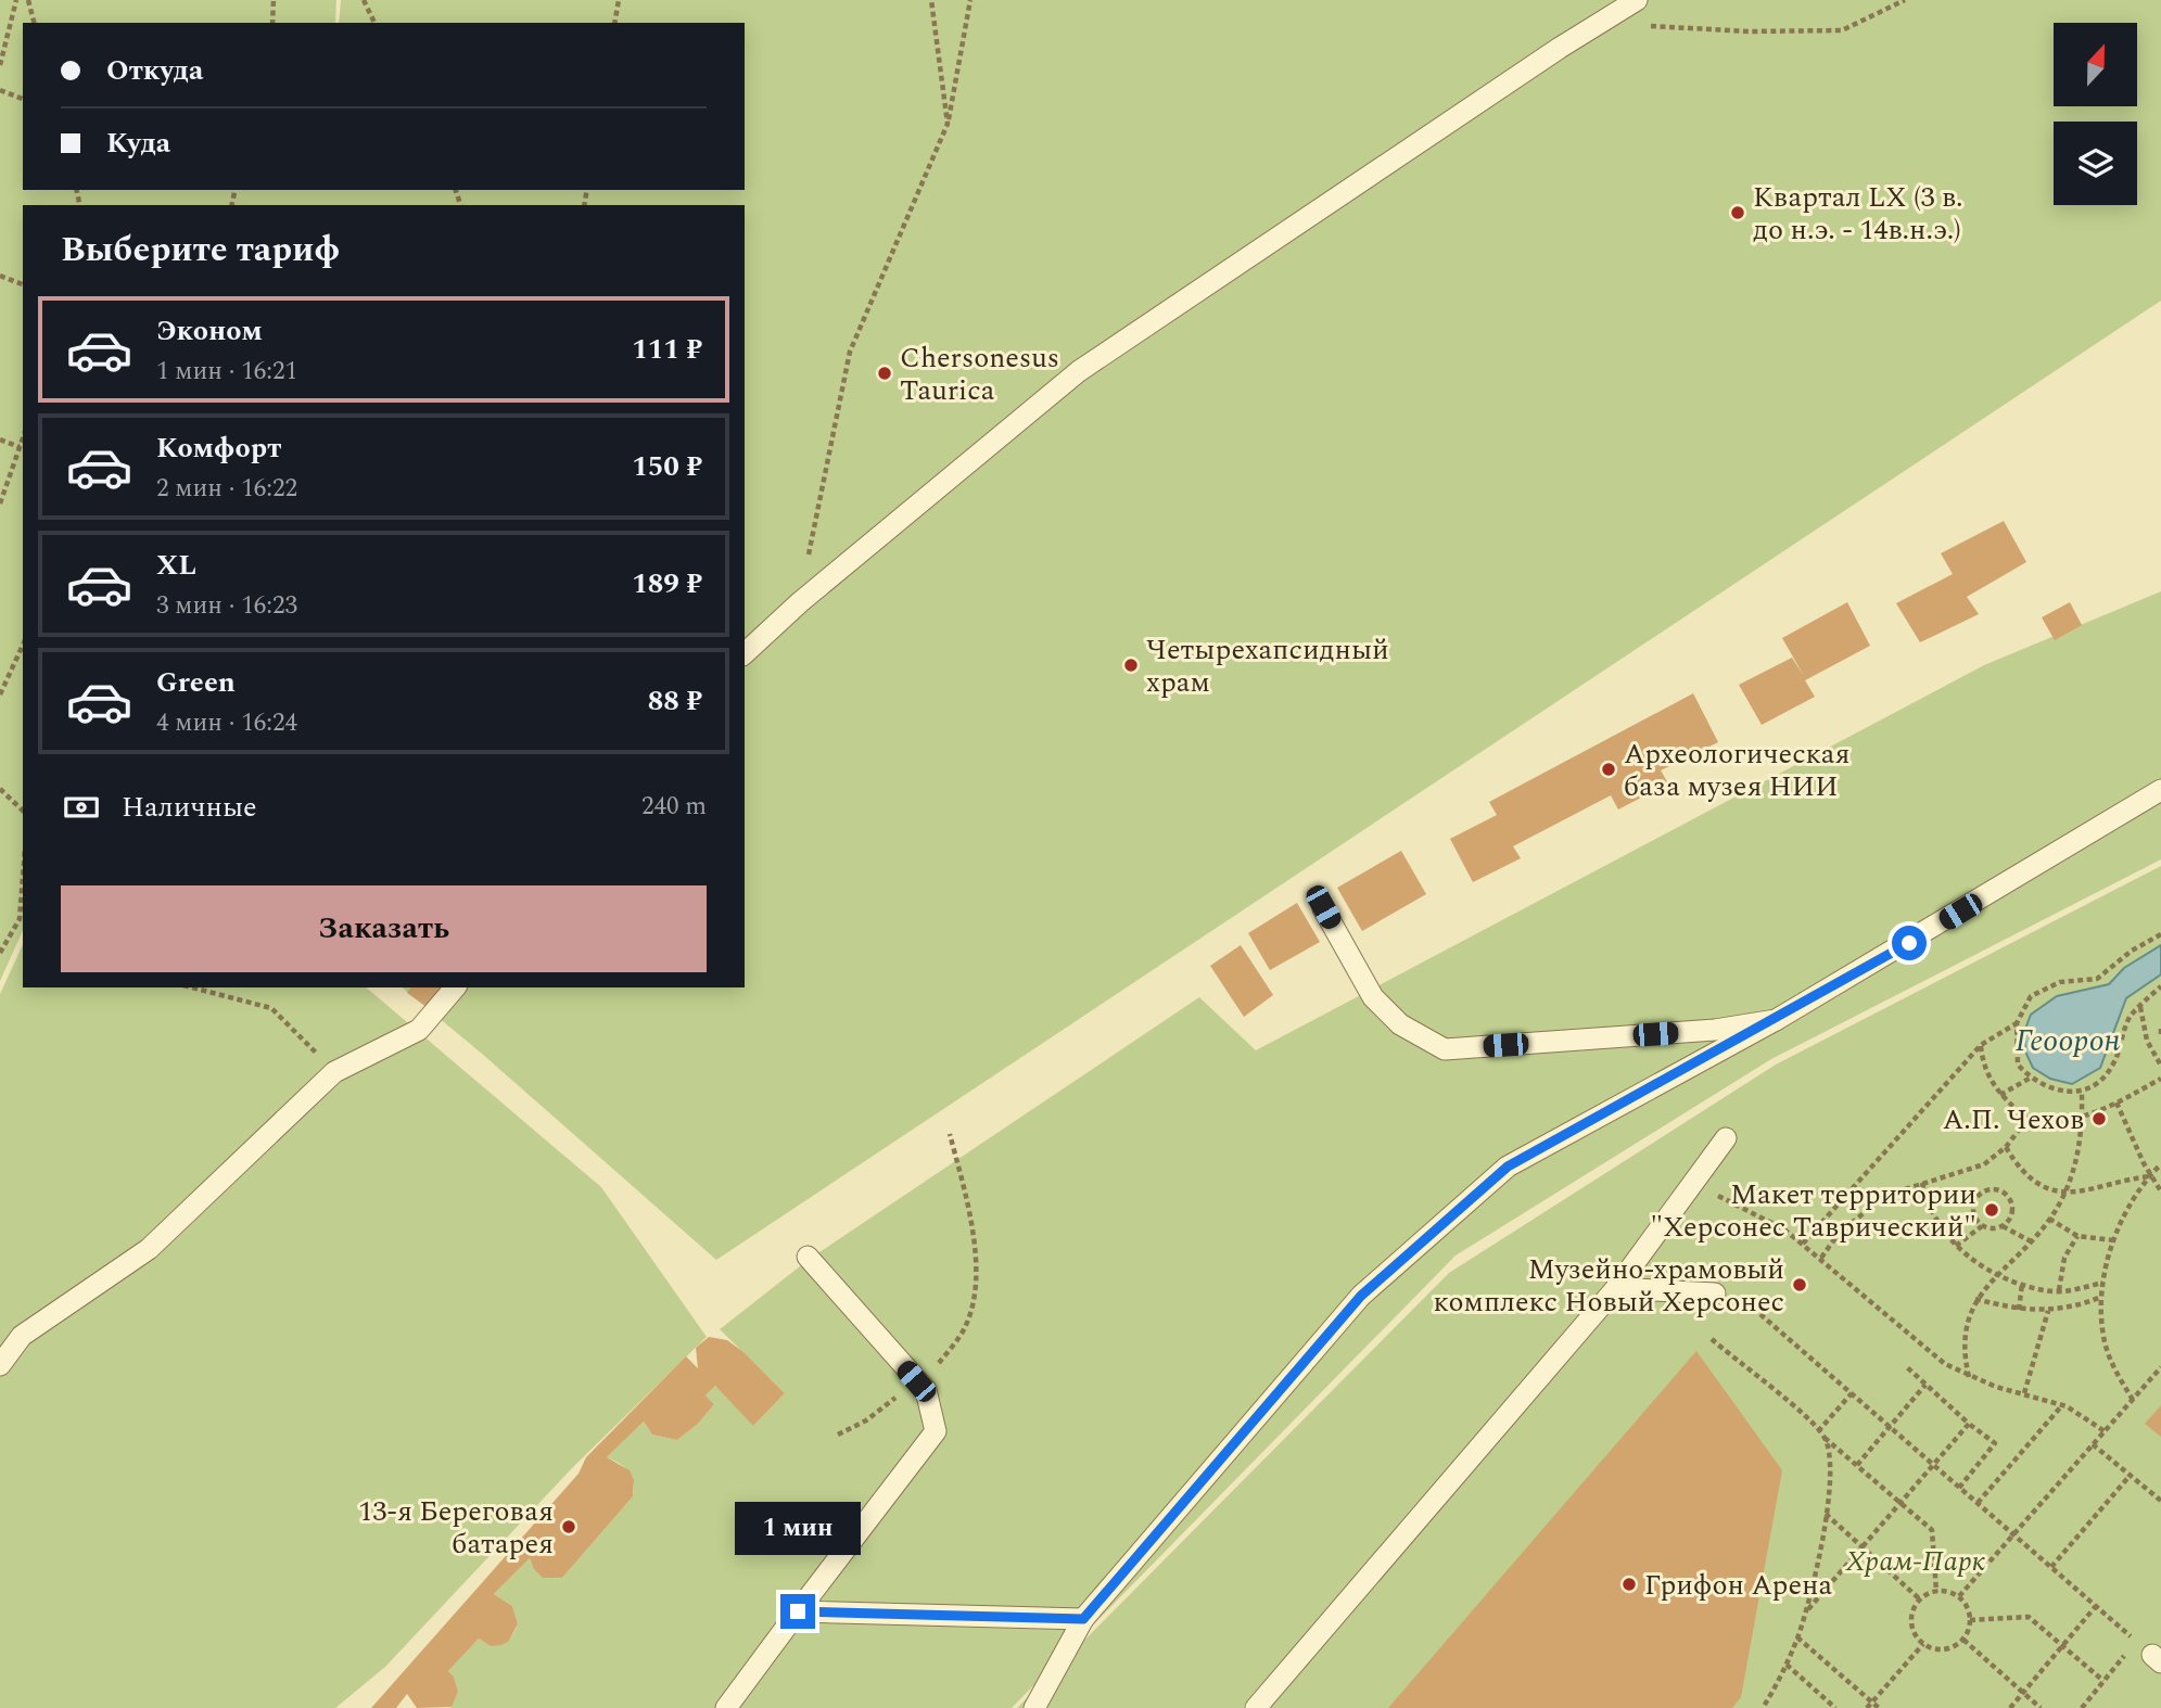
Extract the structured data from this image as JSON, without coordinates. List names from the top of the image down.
{
  "water": ["Геоорон"],
  "parks": ["Храм-Парк"],
  "places": [
    "Квартал LX (3 в. до н.э. - 14в.н.э.)",
    "Chersonesus Taurica",
    "Четырехапсидный храм",
    "Археологическая база музея НИИ",
    "А.П. Чехов",
    "Макет территории \"Херсонес Таврический\"",
    "Музейно-храмовый комплекс Новый Херсонес",
    "13-я Береговая батарея",
    "Грифон Арена"
  ],
  "north": "top",
  "page": {
    "banner": ["Откуда", "Куда"],
    "heading": "Выберите тариф",
    "list": [
      {
        "name": "Эконом",
        "note": "1 мин · 16:21",
        "value": "111 ₽"
      },
      {
        "name": "Комфорт",
        "note": "2 мин · 16:22",
        "value": "150 ₽"
      },
      {
        "name": "XL",
        "note": "3 мин · 16:23",
        "value": "189 ₽"
      },
      {
        "name": "Green",
        "note": "4 мин · 16:24",
        "value": "88 ₽"
      }
    ],
    "pay": ["Наличные", "240 m"],
    "buttons": "Заказать",
    "bubble": "1 мин"
  }
}
